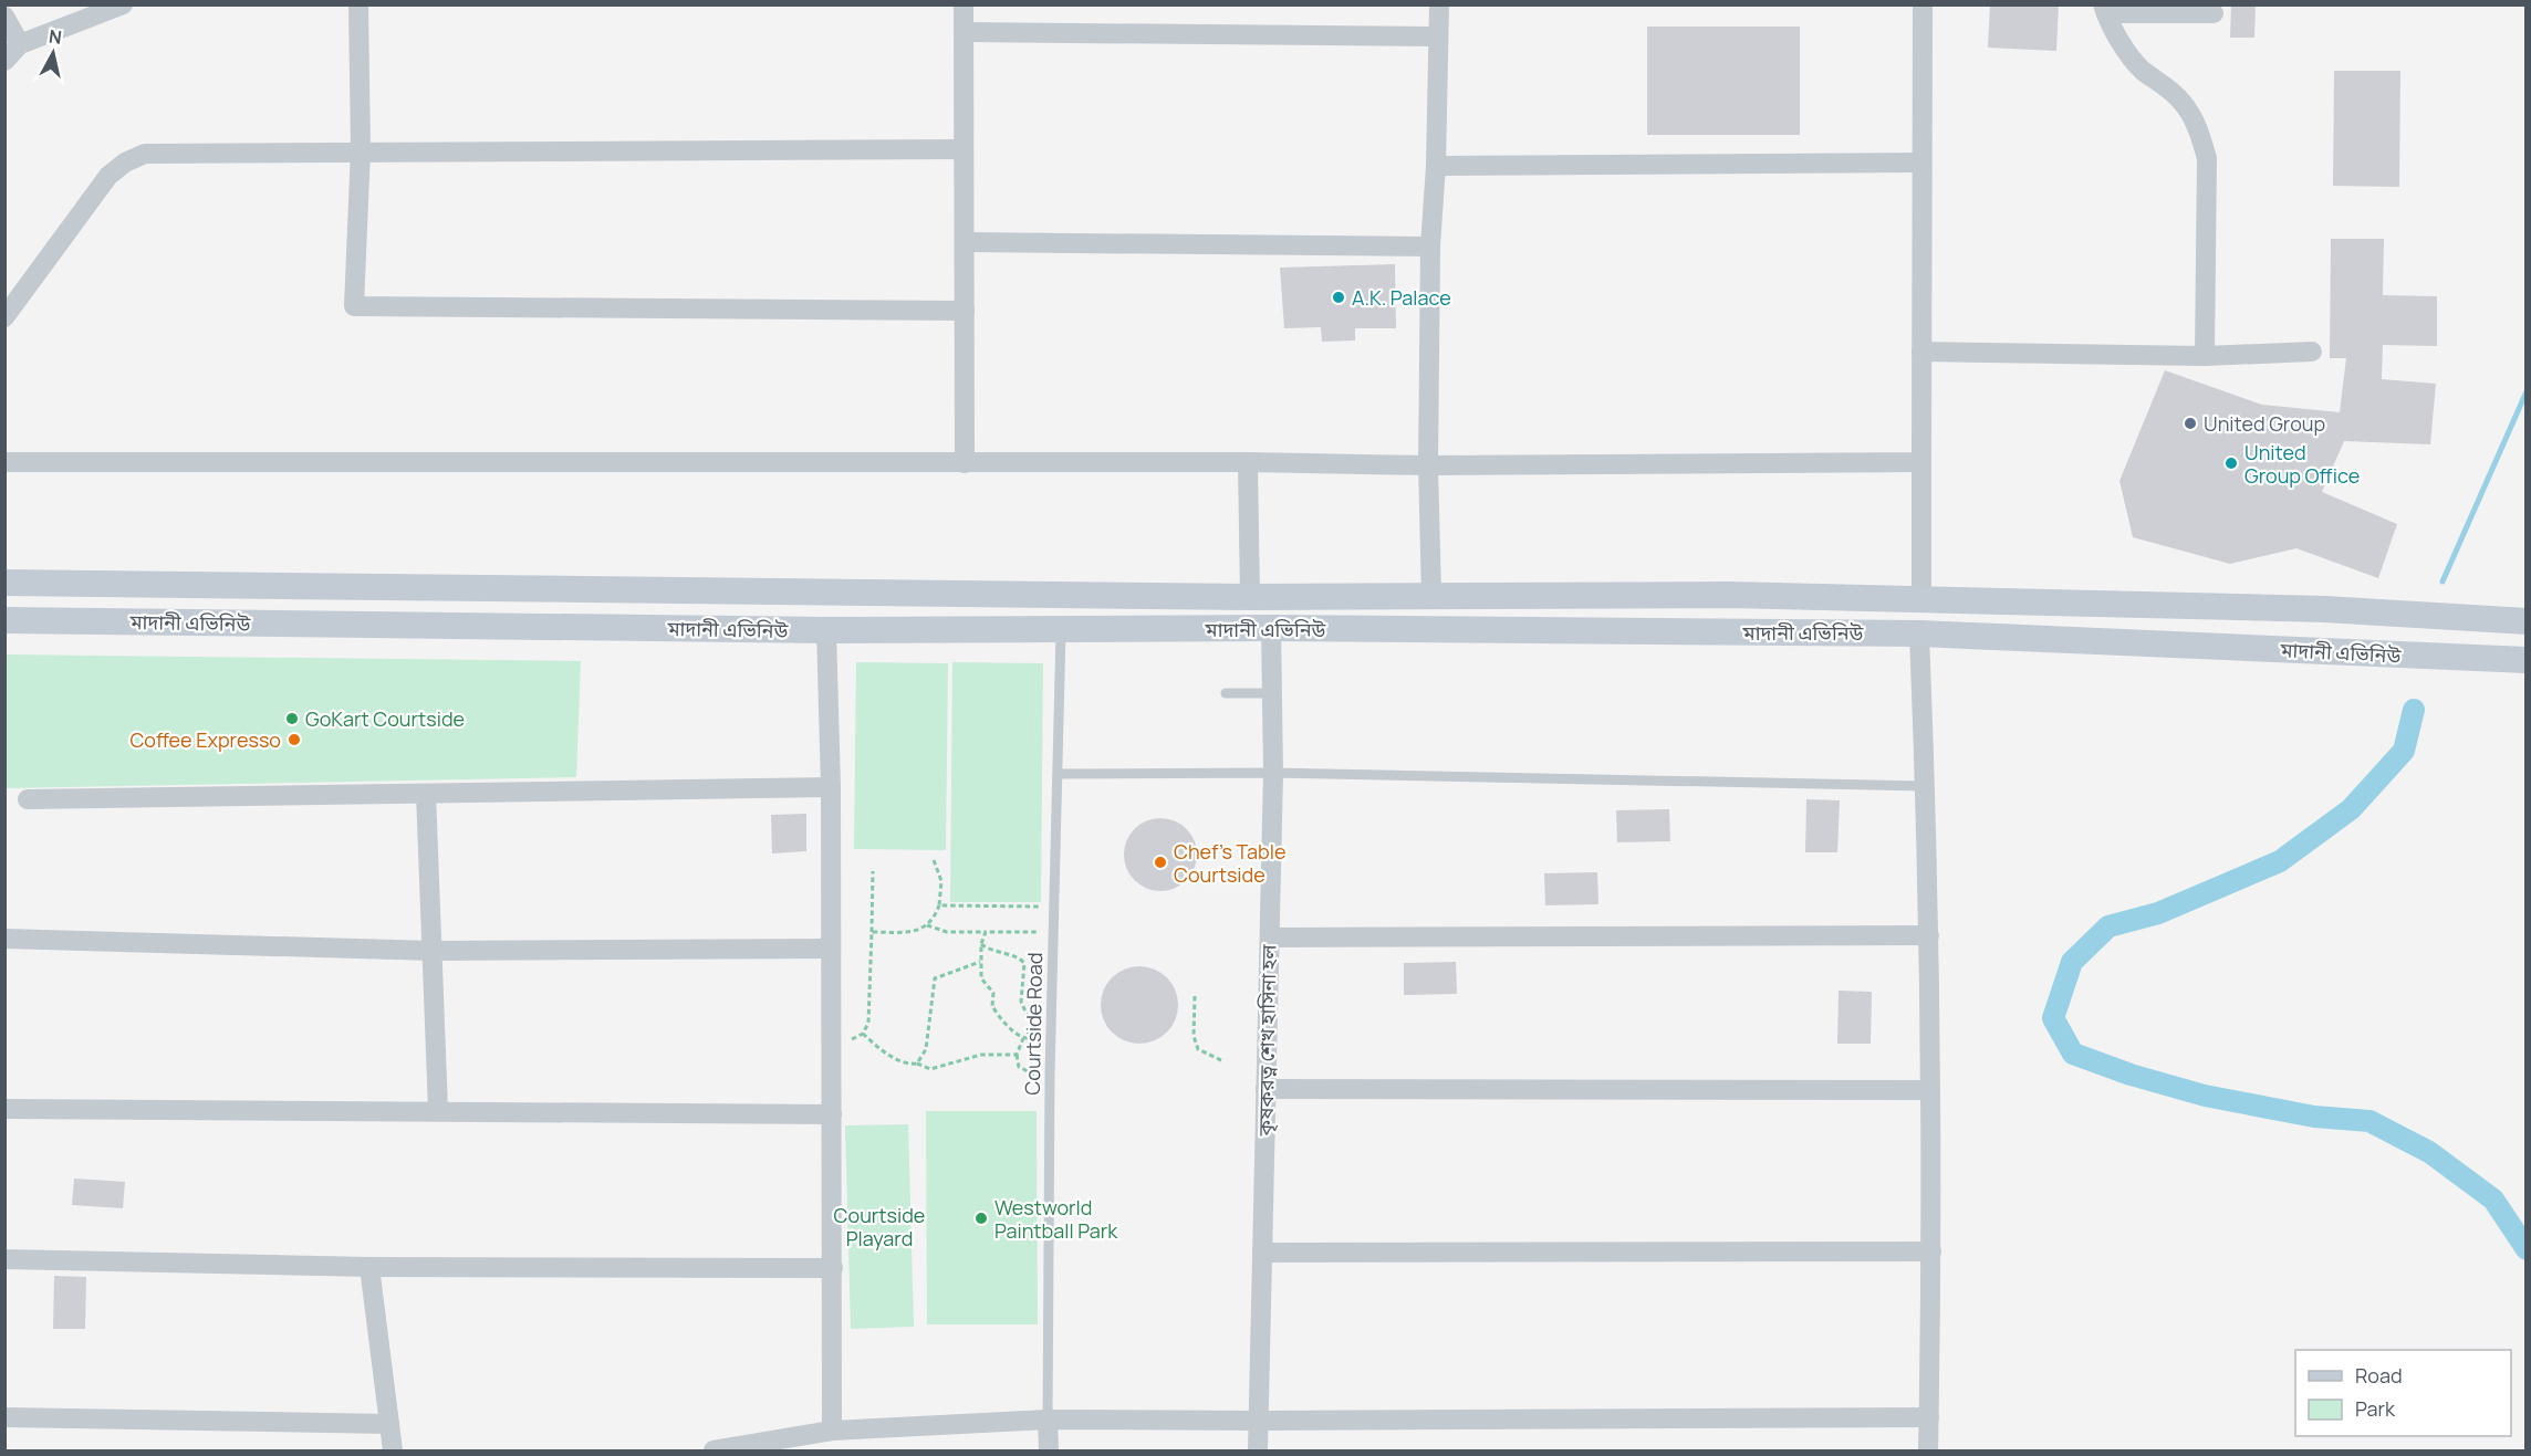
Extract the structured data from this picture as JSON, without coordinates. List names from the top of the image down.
{
  "streets": {
    "main road": ["মাদানী এভিনিউ"],
    "street": ["কৃষকরত্ন শেখ হাসিনা হল"],
    "lane": ["Courtside Road"]
  },
  "crossings": [
    ["মাদানী এভিনিউ", "Courtside Road"],
    ["মাদানী এভিনিউ", "কৃষকরত্ন শেখ হাসিনা হল"]
  ],
  "parks": ["Courtside Playard"],
  "places": [
    "A.K. Palace",
    "United Group",
    "United Group Office",
    "GoKart Courtside",
    "Coffee Expresso",
    "Chef's Table Courtside",
    "Westworld Paintball Park"
  ],
  "legend": ["Road", "Park"],
  "north": "top"
}
